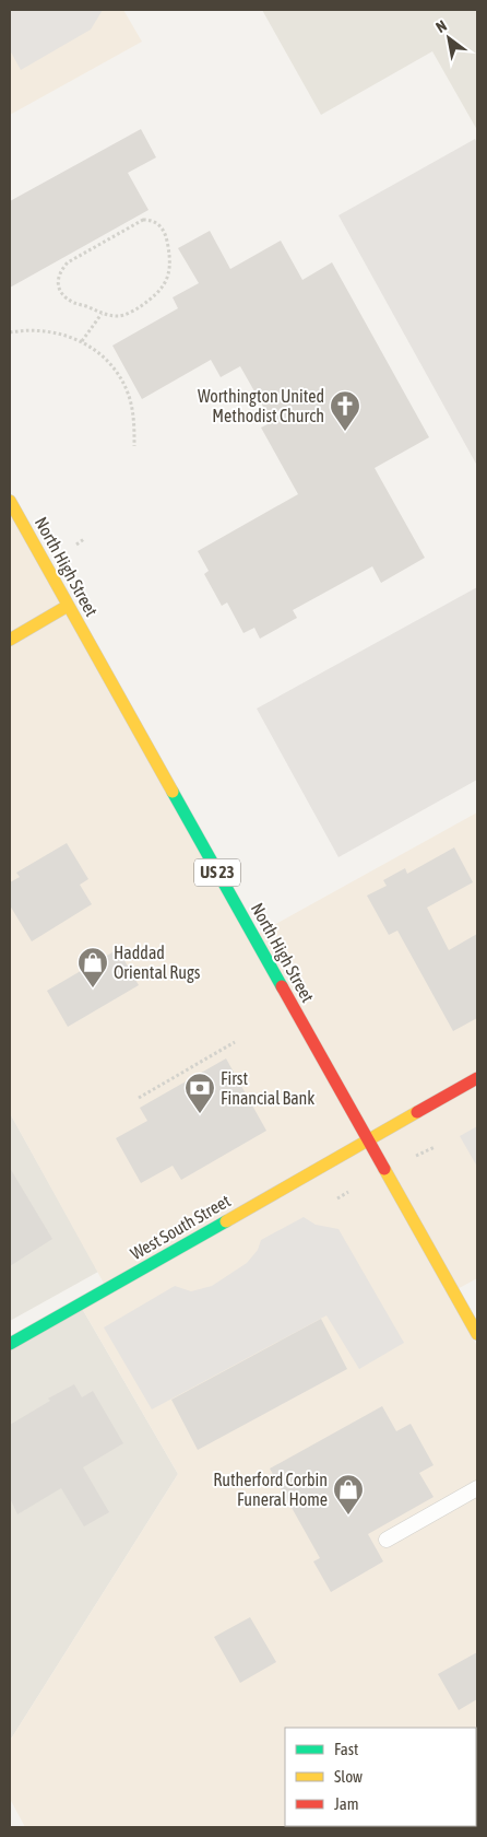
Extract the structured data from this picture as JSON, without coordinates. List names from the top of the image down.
{
  "streets": {
    "main road": ["North High Street", "US 23", "West South Street"]
  },
  "crossings": [
    ["North High Street", "West South Street"]
  ],
  "places": {
    "church": ["Worthington United Methodist Church"],
    "shop": ["Haddad Oriental Rugs", "Rutherford Corbin Funeral Home"],
    "bank": ["First Financial Bank"]
  },
  "legend": ["Fast", "Slow", "Jam"],
  "north": "top left"
}
